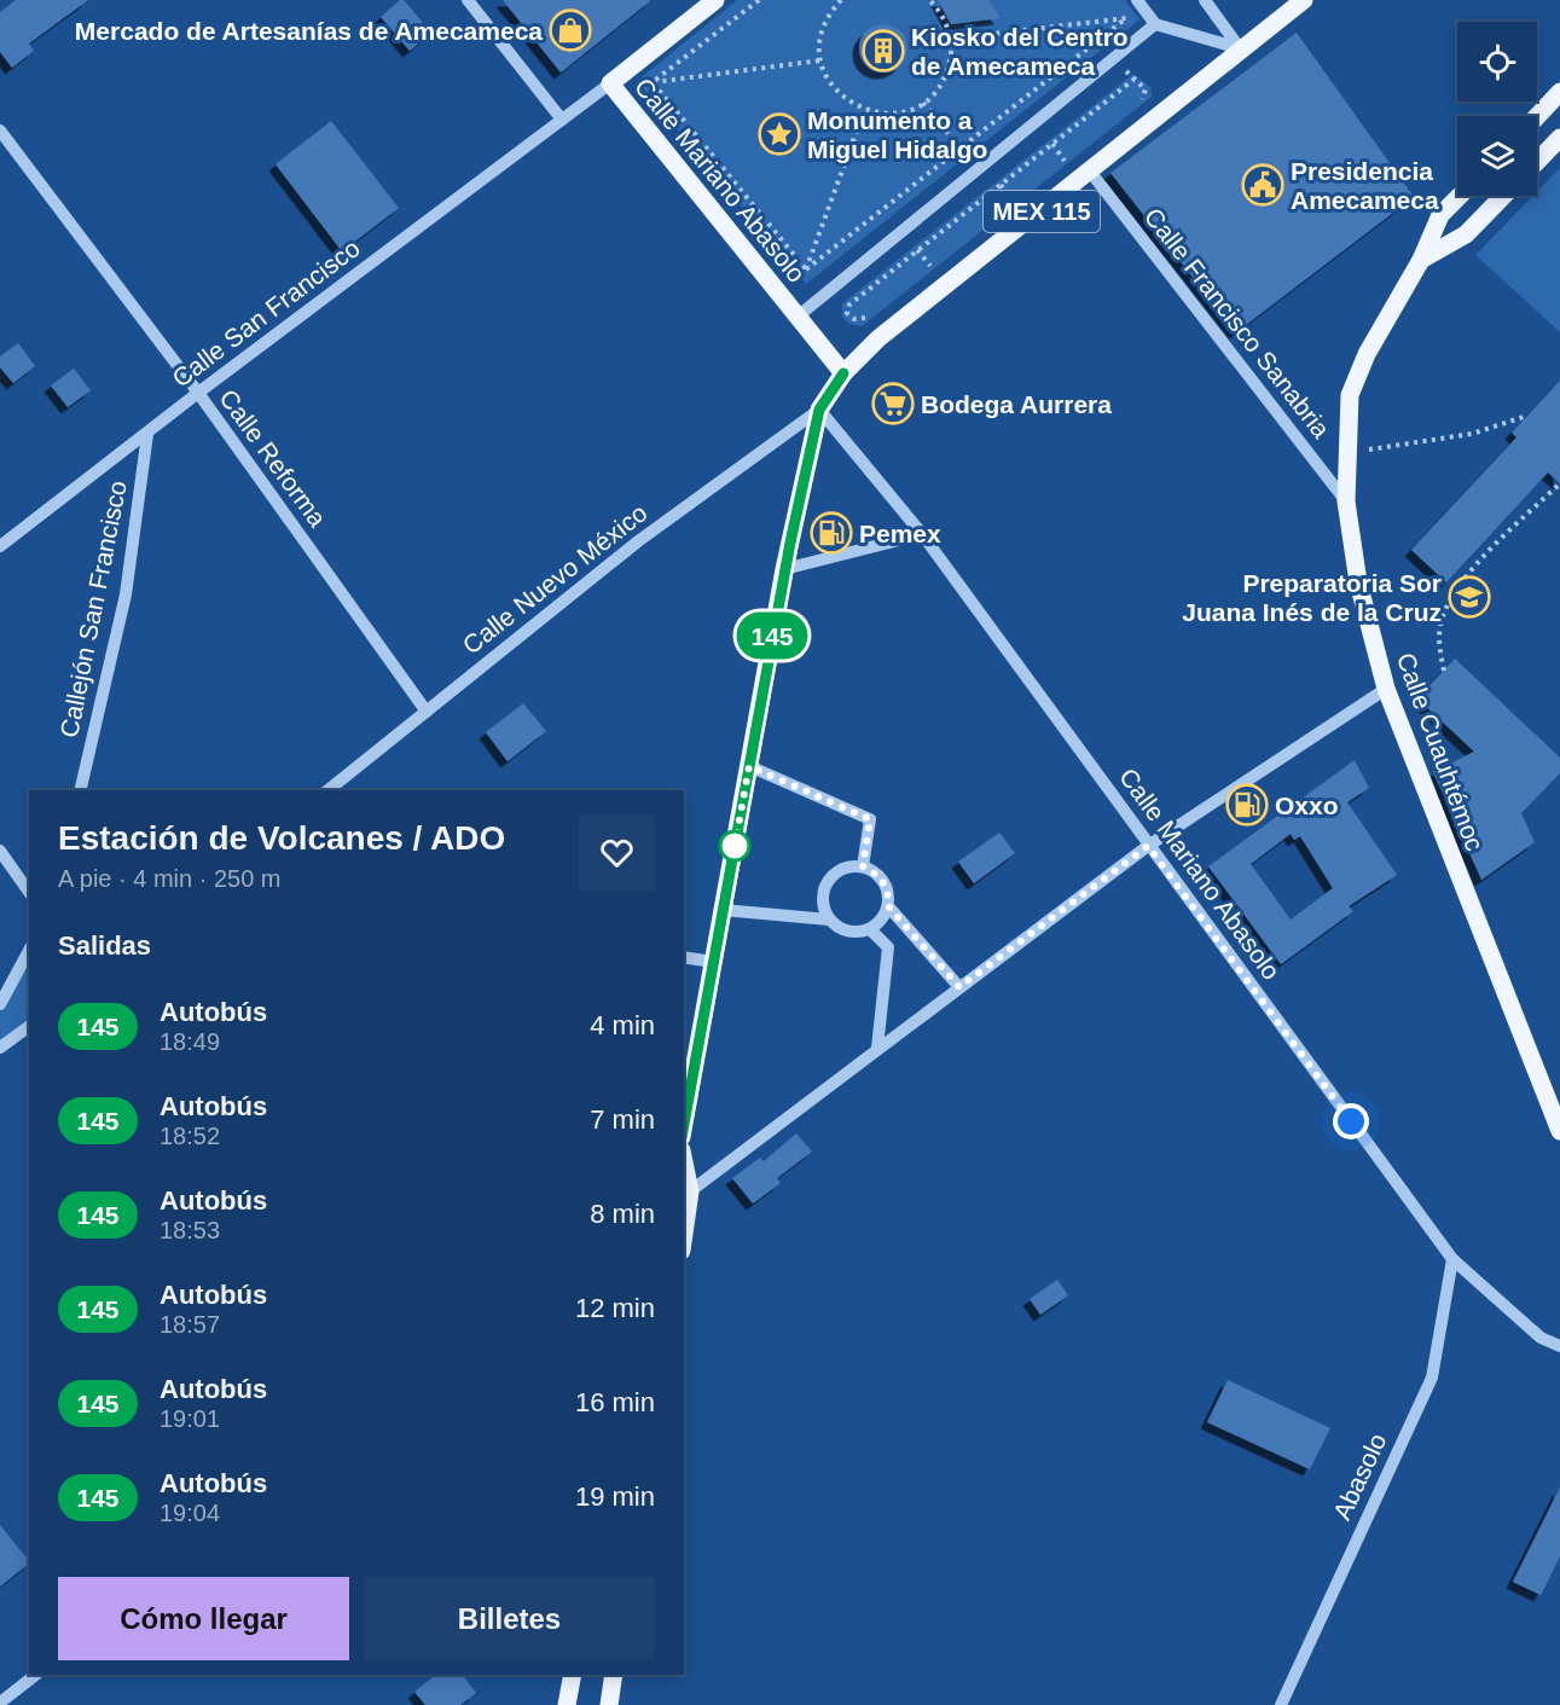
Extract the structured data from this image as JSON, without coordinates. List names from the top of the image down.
{
  "streets": {
    "main road": ["Calle Mariano Abasolo", "MEX 115", "Calle Cuauhtémoc"],
    "street": [
      "Calle San Francisco",
      "Calle Francisco Sanabria",
      "Calle Reforma",
      "Calle Nuevo México",
      "Callejón San Francisco",
      "Abasolo"
    ]
  },
  "crossings": [
    ["Calle Mariano Abasolo", "MEX 115"],
    ["Calle Mariano Abasolo", "Calle San Francisco"],
    ["Calle Mariano Abasolo", "Calle Nuevo México"],
    ["Calle Mariano Abasolo", "Abasolo"],
    ["MEX 115", "Calle Francisco Sanabria"],
    ["MEX 115", "Calle Nuevo México"],
    ["Calle San Francisco", "Calle Reforma"],
    ["Calle San Francisco", "Callejón San Francisco"],
    ["Calle Francisco Sanabria", "Calle Cuauhtémoc"],
    ["Calle Reforma", "Calle Nuevo México"]
  ],
  "places": {
    "shop": ["Mercado de Artesanías de Amecameca"],
    "building": ["Kiosko del Centro de Amecameca"],
    "place": ["Monumento a Miguel Hidalgo"],
    "public building": ["Presidencia Amecameca"],
    "supermarket": ["Bodega Aurrera"],
    "fuel station": ["Pemex", "Oxxo"],
    "school or university": ["Preparatoria Sor Juana Inés de la Cruz"]
  },
  "lines": ["bus line 145"],
  "page": {
    "on_map": "145",
    "heading": [
      ["Estación de Volcanes / ADO", "A pie · 4 min · 250 m"],
      "Salidas"
    ],
    "list": [
      {
        "mark": "145",
        "name": "Autobús",
        "note": "18:49",
        "value": "4 min"
      },
      {
        "mark": "145",
        "name": "Autobús",
        "note": "18:52",
        "value": "7 min"
      },
      {
        "mark": "145",
        "name": "Autobús",
        "note": "18:53",
        "value": "8 min"
      },
      {
        "mark": "145",
        "name": "Autobús",
        "note": "18:57",
        "value": "12 min"
      },
      {
        "mark": "145",
        "name": "Autobús",
        "note": "19:01",
        "value": "16 min"
      },
      {
        "mark": "145",
        "name": "Autobús",
        "note": "19:04",
        "value": "19 min"
      }
    ],
    "buttons": ["Cómo llegar", "Billetes"]
  }
}
